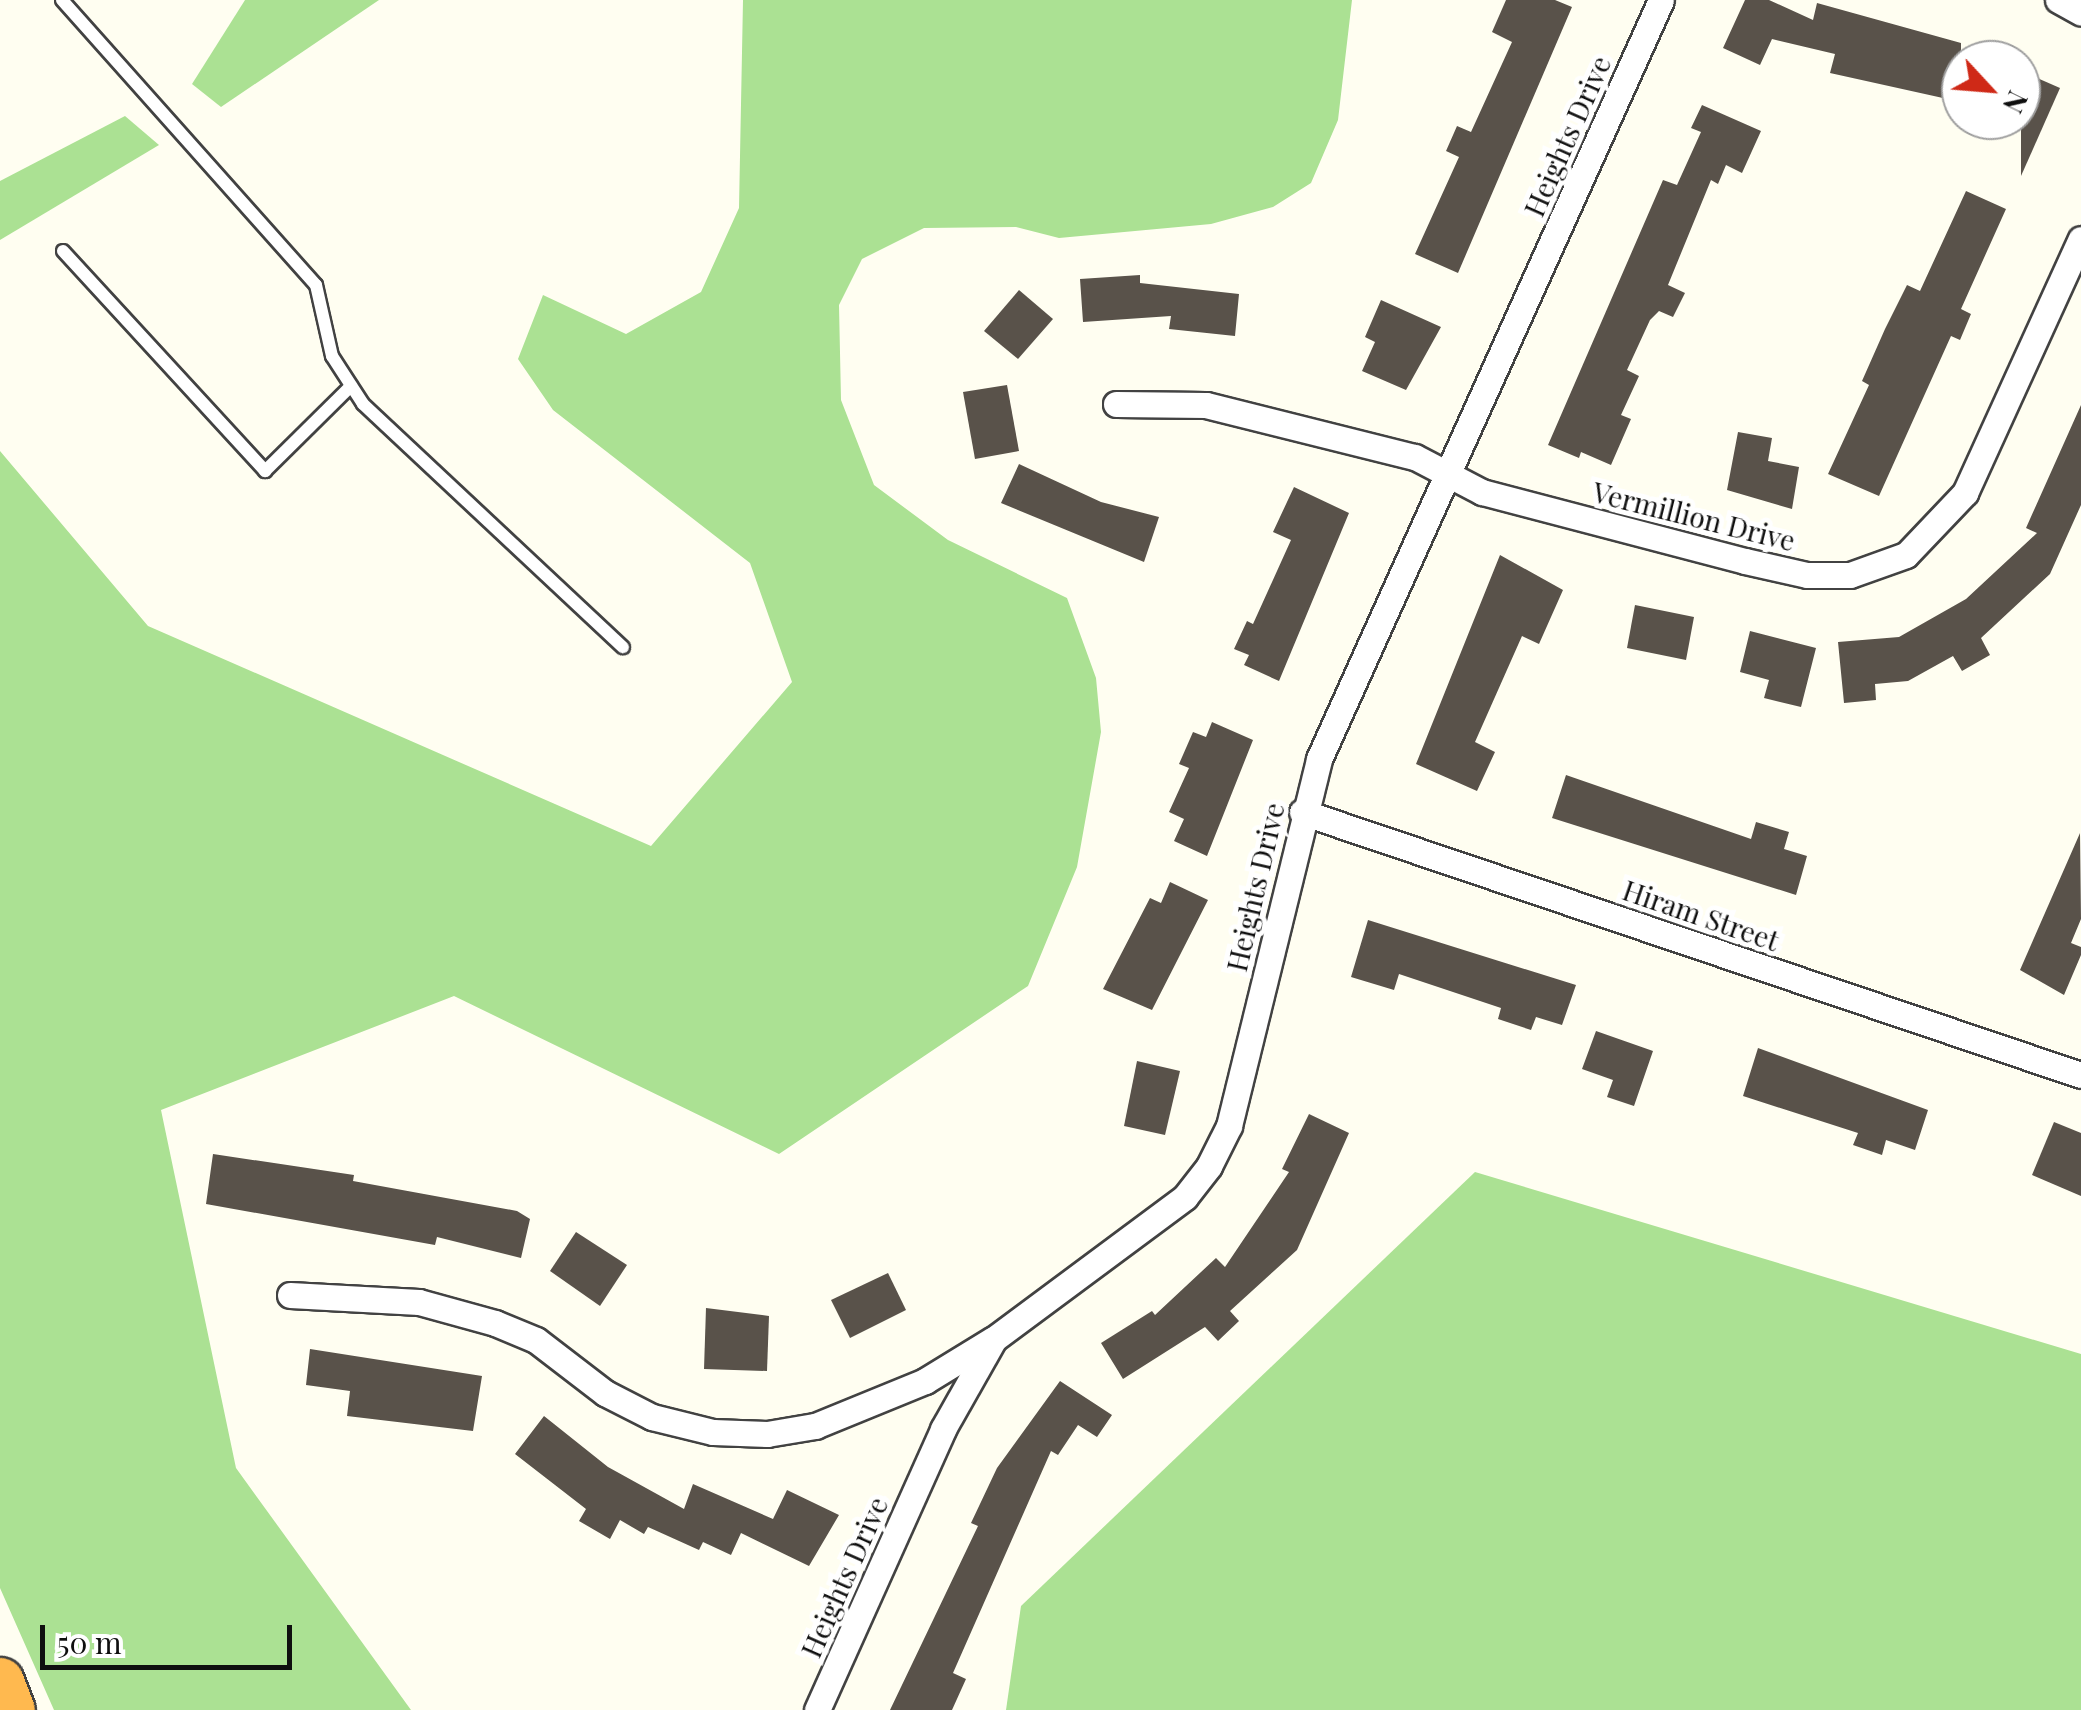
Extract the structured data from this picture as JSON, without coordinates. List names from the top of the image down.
{
  "streets": {
    "street": ["Heights Drive", "Vermillion Drive", "Hiram Street"]
  },
  "crossings": [
    ["Heights Drive", "Vermillion Drive"],
    ["Heights Drive", "Hiram Street"]
  ],
  "scale_bar": "50 m",
  "north": "bottom right"
}
